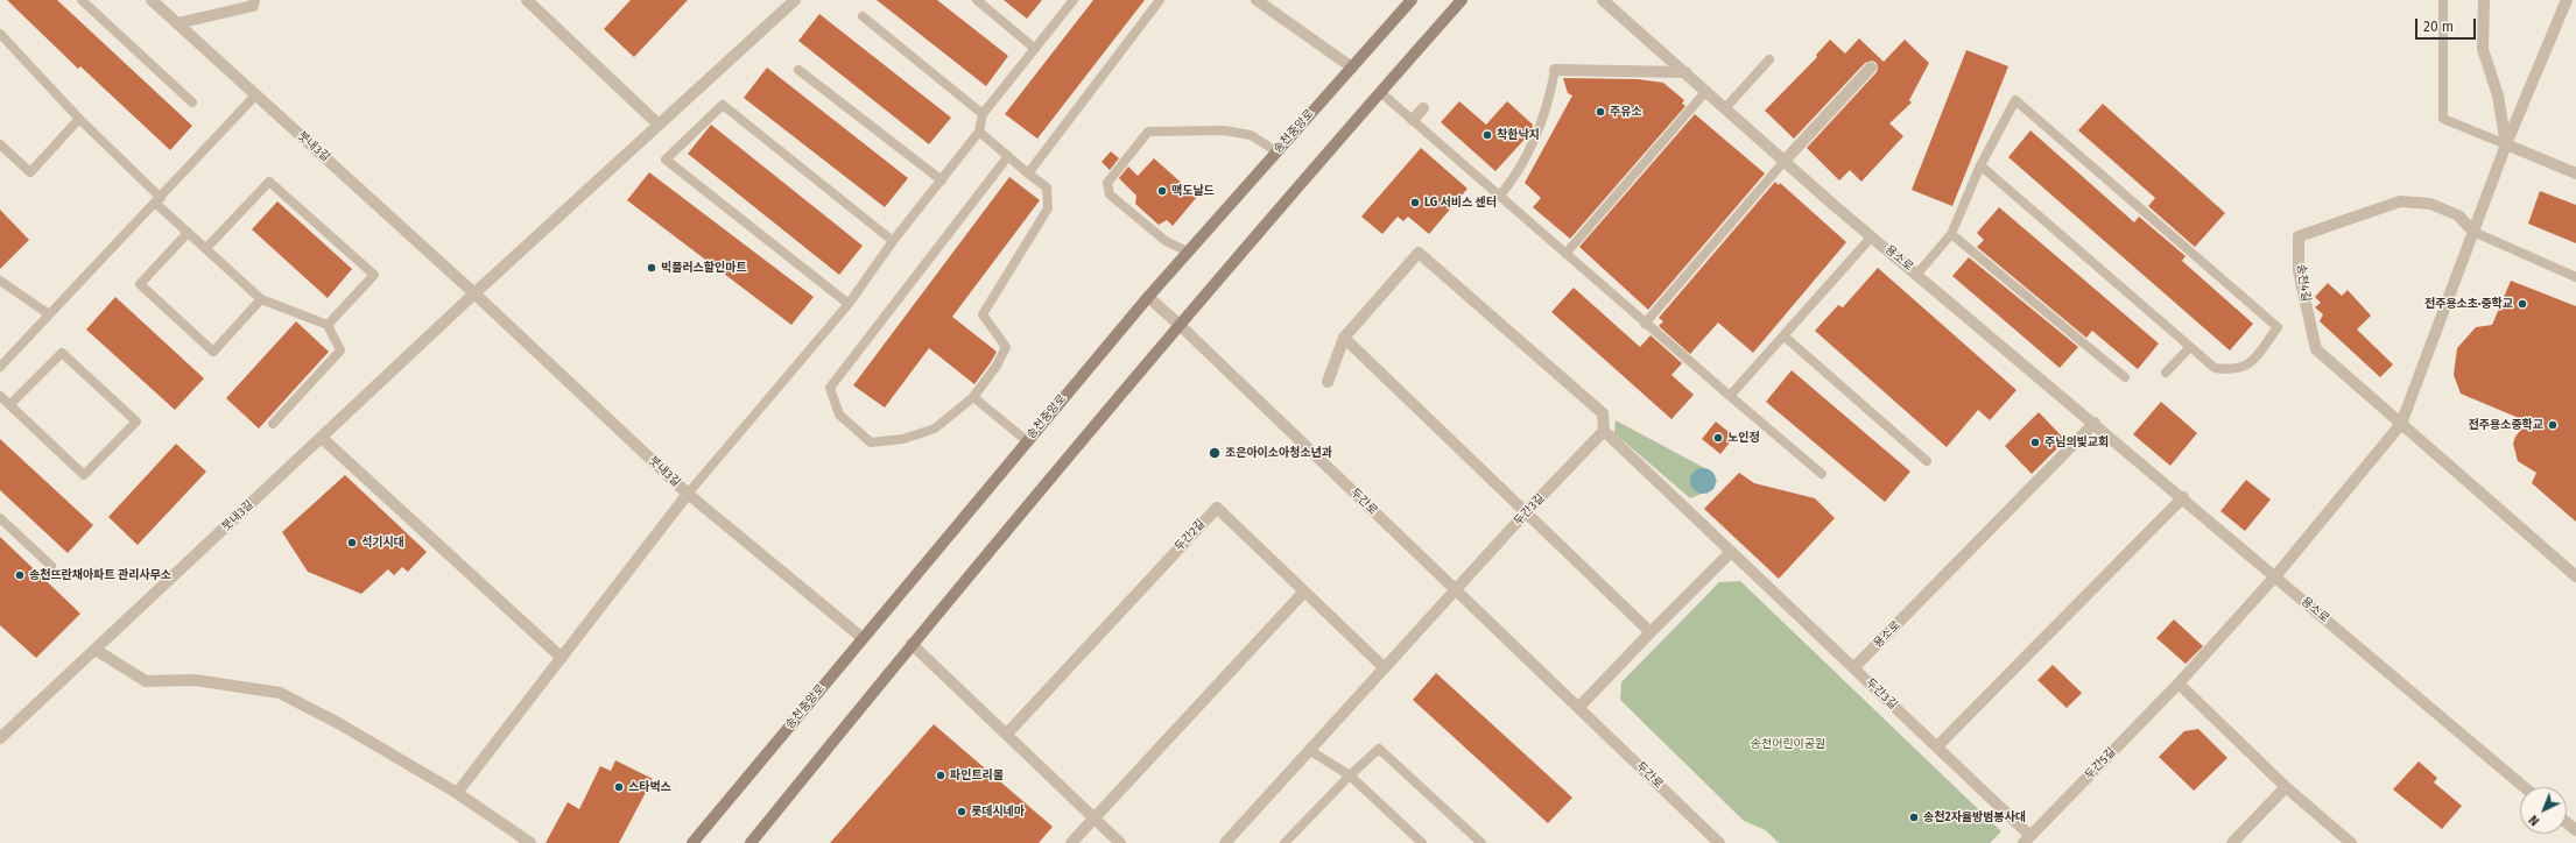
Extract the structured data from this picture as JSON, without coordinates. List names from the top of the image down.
{
  "streets": {
    "street": [
      "송천중앙로",
      "붓내3길",
      "용소로",
      "송천4길",
      "두간로",
      "두간3길",
      "두간2길",
      "두간5길"
    ]
  },
  "crossings": [
    ["송천중앙로", "붓내3길"],
    ["송천중앙로", "두간로"],
    ["용소로", "두간3길"],
    ["용소로", "두간5길"],
    ["두간로", "두간3길"],
    ["두간3길", "두간2길"],
    ["두간3길", "두간5길"]
  ],
  "parks": ["송천어린이공원"],
  "places": [
    "주유소",
    "착한낙지",
    "맥도날드",
    "LG 서비스 센터",
    "빅플러스할인마트",
    "전주용소초·중학교",
    "전주용소중학교",
    "노인정",
    "주님의빛교회",
    "조은아이소아청소년과",
    "석기시대",
    "송천뜨란채아파트 관리사무소",
    "파인트리몰",
    "스타벅스",
    "롯데시네마",
    "송천2자율방범봉사대"
  ],
  "scale_bar": "20 m",
  "north": "bottom left"
}
